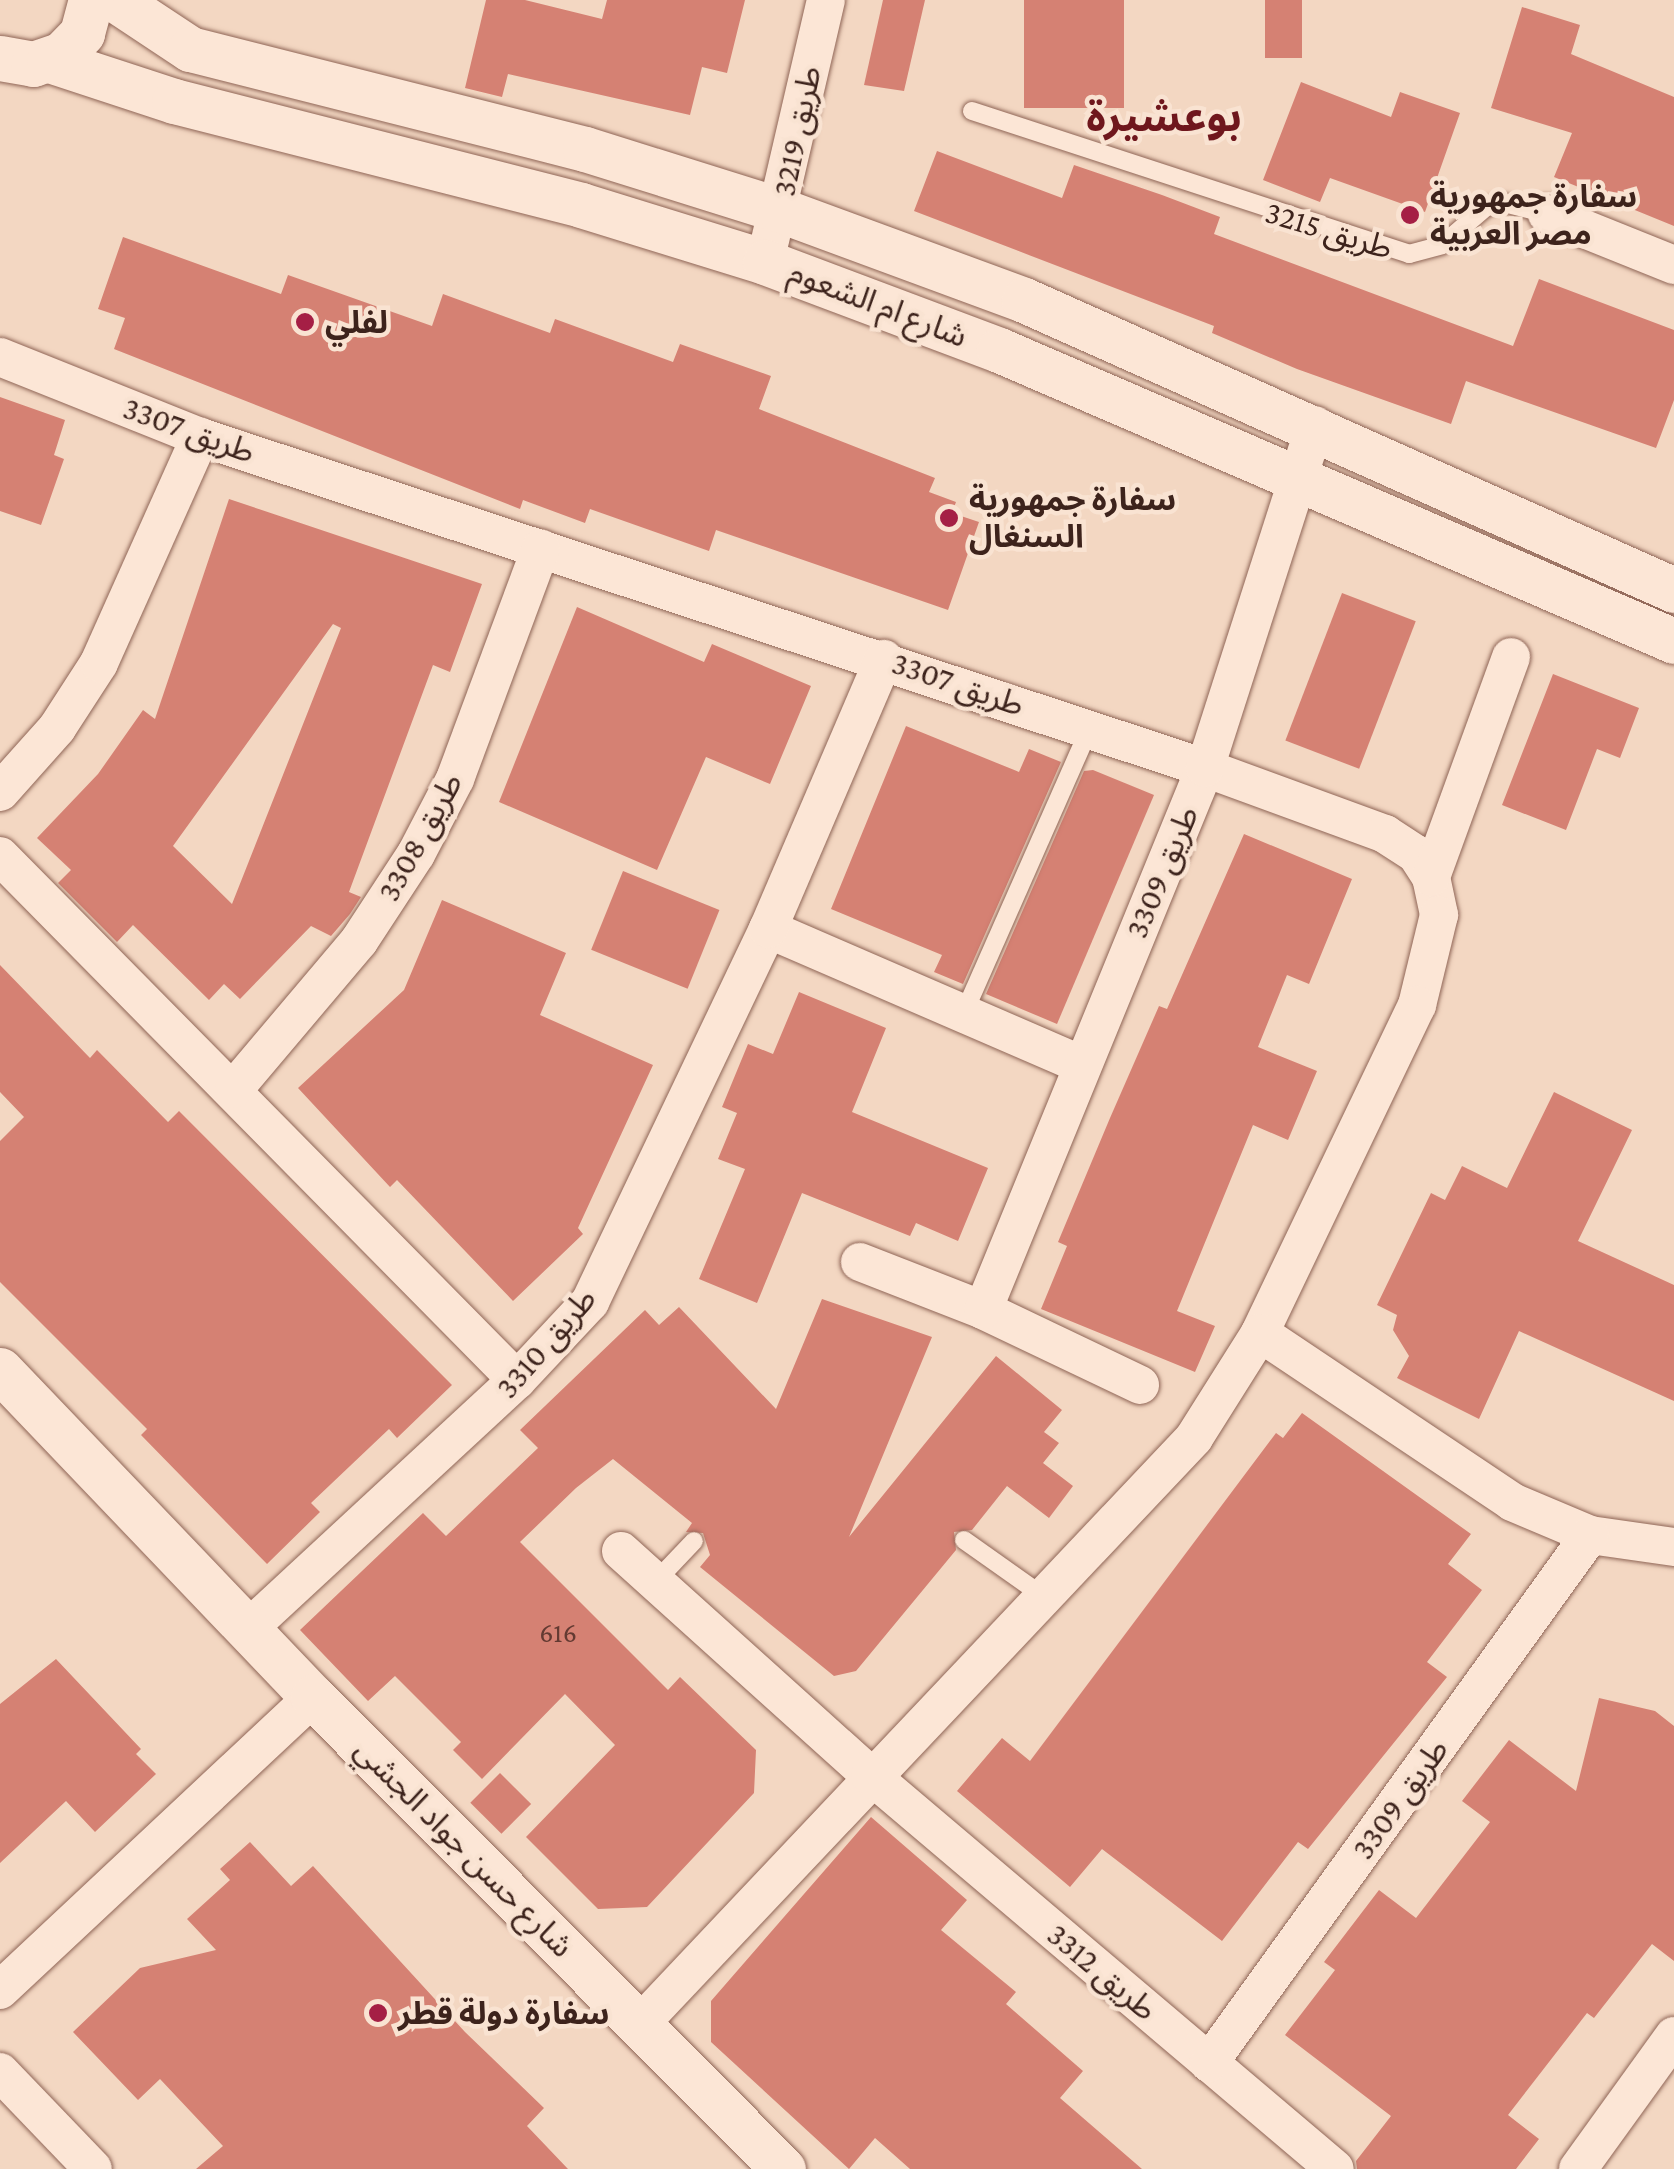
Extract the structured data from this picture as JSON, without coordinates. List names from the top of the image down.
{
  "streets": {
    "street": [
      "طريق 3219",
      "طريق 3215",
      "شارع ام الشعوم",
      "طريق 3307",
      "طريق 3308",
      "طريق 3309",
      "طريق 3310",
      "شارع حسن جواد الجشي",
      "طريق 3312"
    ]
  },
  "crossings": [
    ["طريق 3219", "شارع ام الشعوم"],
    ["شارع ام الشعوم", "طريق 3309"],
    ["طريق 3307", "طريق 3308"],
    ["طريق 3307", "طريق 3309"],
    ["طريق 3307", "طريق 3310"],
    ["طريق 3309", "طريق 3312"],
    ["طريق 3310", "شارع حسن جواد الجشي"]
  ],
  "districts": ["بوعشيرة"],
  "places": [
    "سفارة جمهورية مصر العربية",
    "لفلي",
    "سفارة جمهورية السنغال",
    "سفارة دولة قطر"
  ],
  "house_numbers": ["616"]
}
